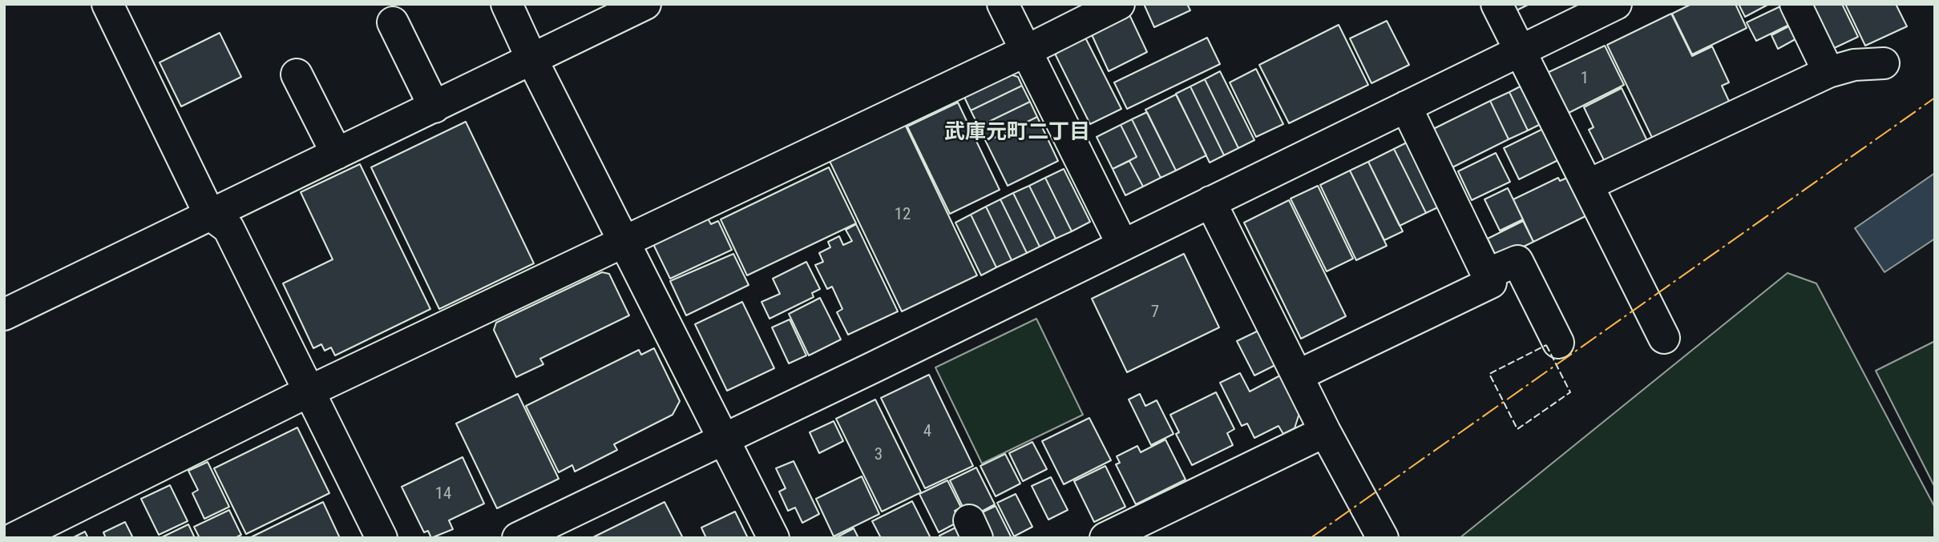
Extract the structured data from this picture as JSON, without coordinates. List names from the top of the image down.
{
  "districts": ["武庫元町二丁目"],
  "house_numbers": [
    "1",
    "12",
    "7",
    "4",
    "3",
    "14"
  ]
}
